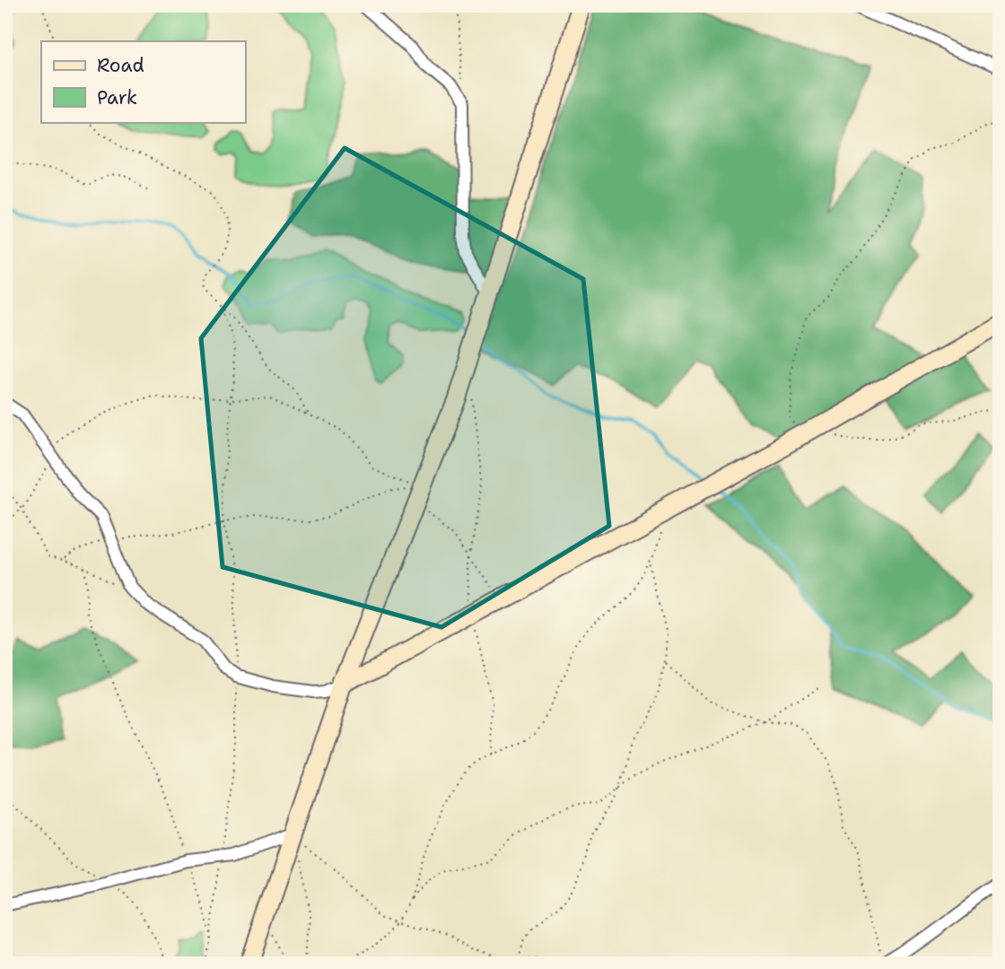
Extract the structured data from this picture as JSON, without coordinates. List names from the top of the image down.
{
  "legend": ["Road", "Park"]
}
